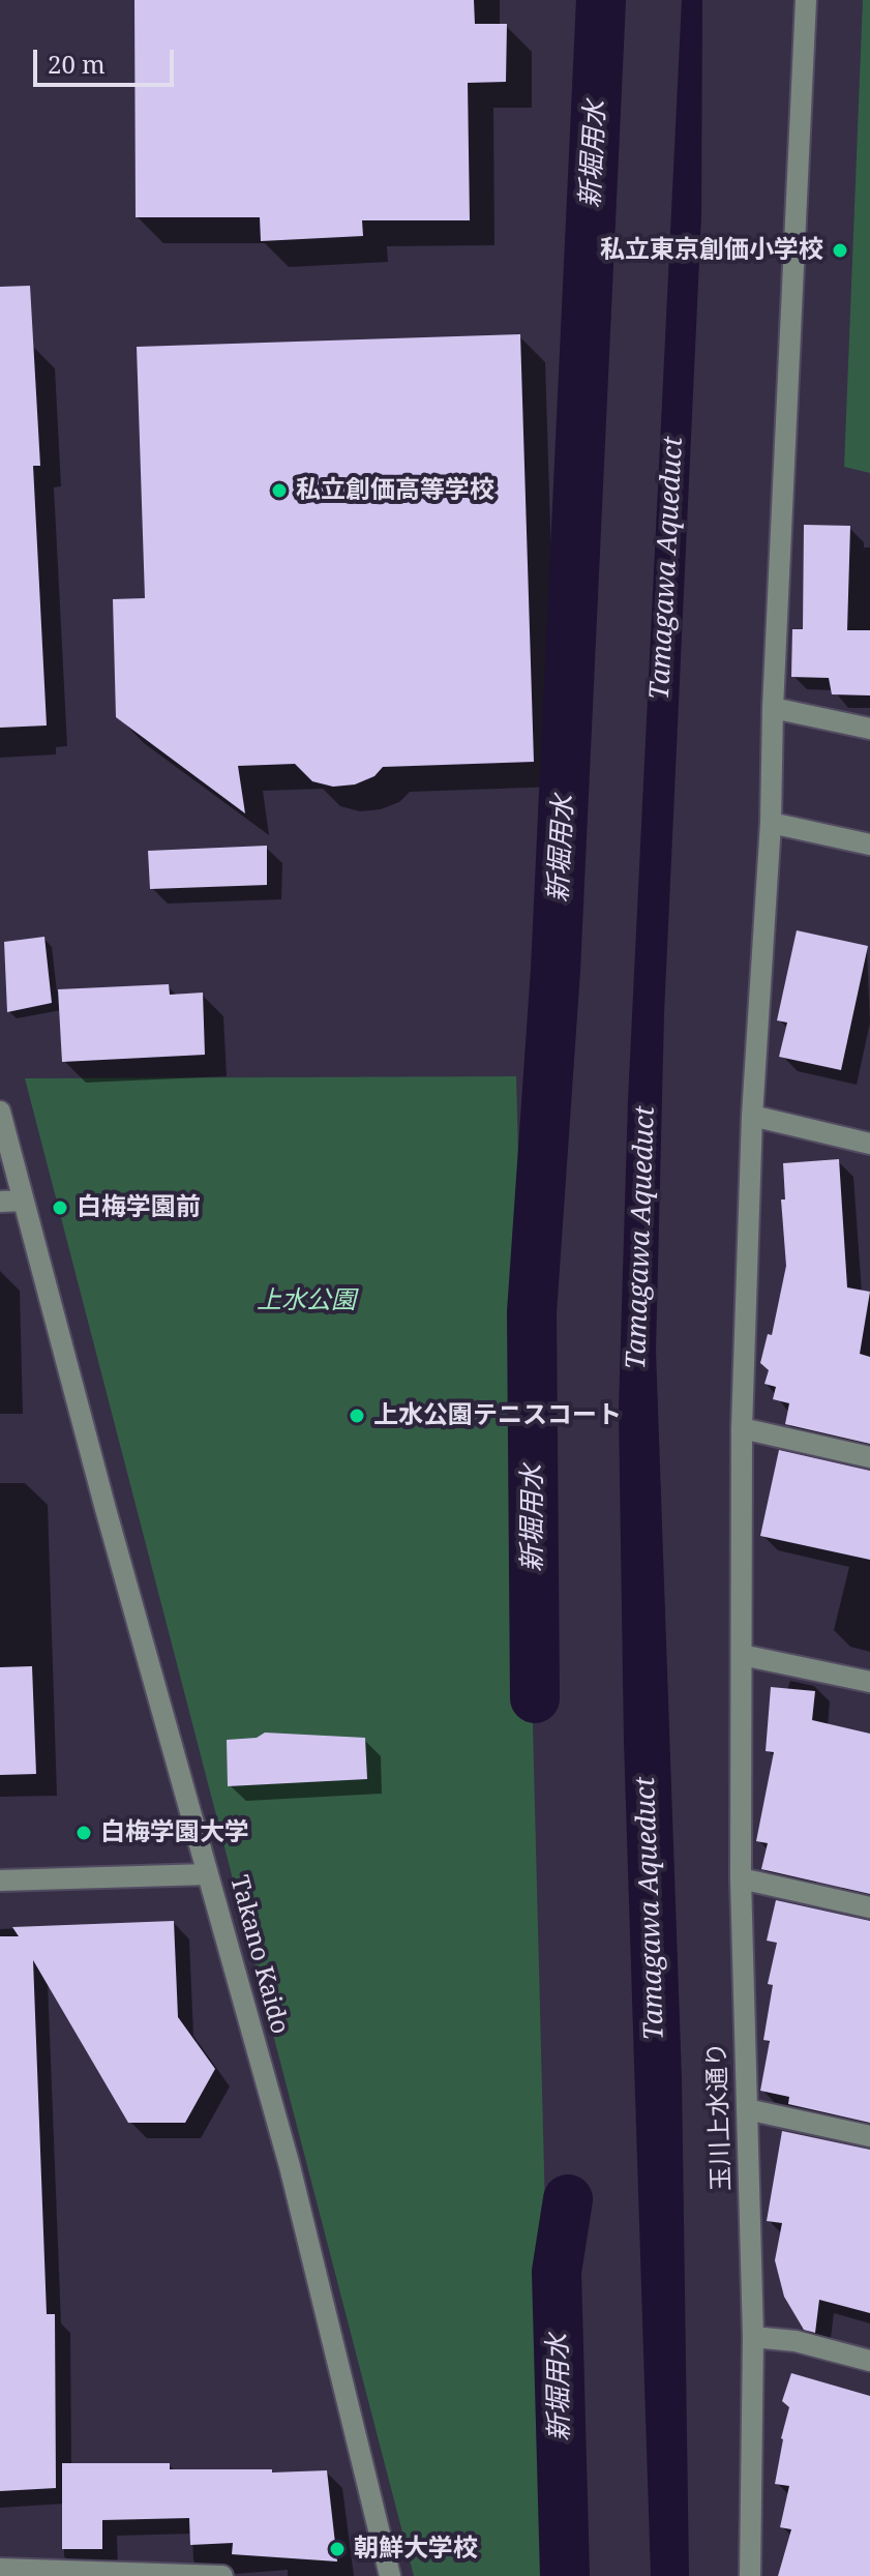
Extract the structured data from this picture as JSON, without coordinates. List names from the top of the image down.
{
  "streets": {
    "street": ["Takano Kaido", "玉川上水通り"]
  },
  "water": ["新堀用水", "Tamagawa Aqueduct"],
  "parks": ["上水公園"],
  "places": [
    "私立東京創価小学校",
    "私立創価高等学校",
    "白梅学園前",
    "上水公園テニスコート",
    "白梅学園大学",
    "朝鮮大学校"
  ],
  "scale_bar": "20 m"
}
